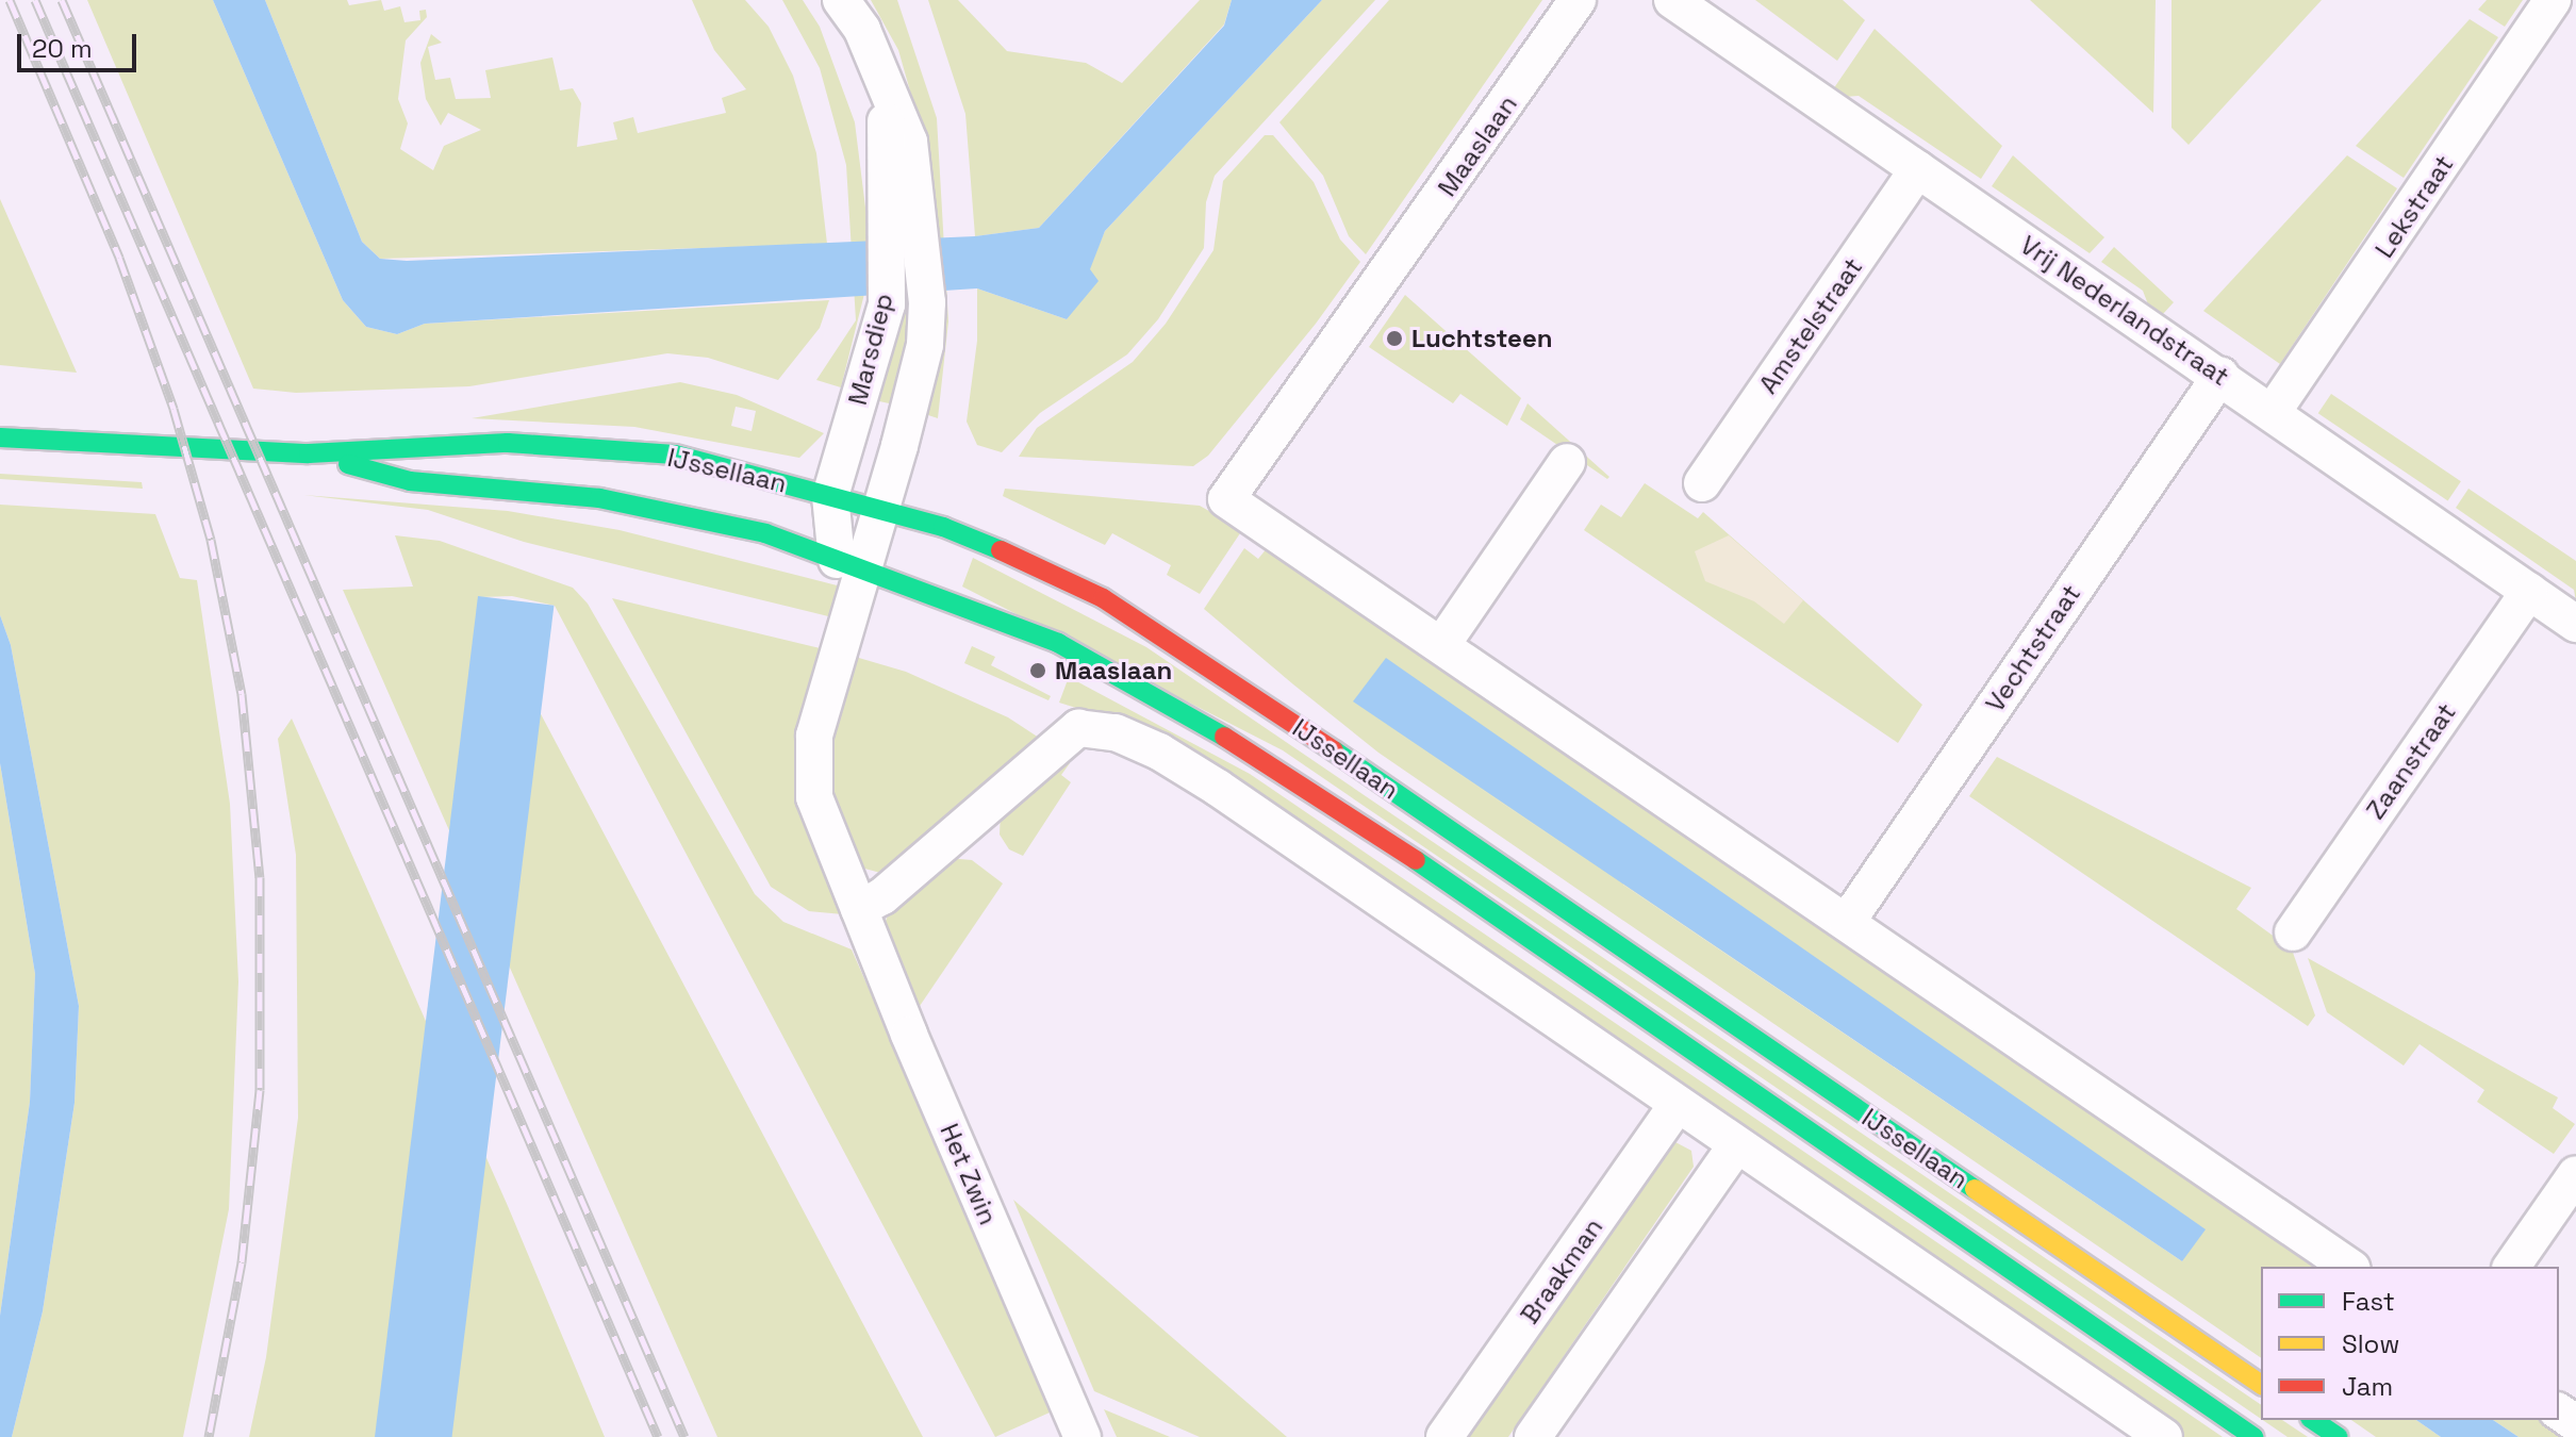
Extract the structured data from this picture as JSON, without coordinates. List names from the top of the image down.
{
  "streets": {
    "main road": ["IJssellaan"],
    "street": [
      "Maaslaan",
      "Lekstraat",
      "Vrij Nederlandstraat",
      "Amstelstraat",
      "Marsdiep",
      "Vechtstraat",
      "Zaanstraat",
      "Het Zwin",
      "Braakman"
    ]
  },
  "crossings": [
    ["Lekstraat", "Vrij Nederlandstraat"],
    ["Vrij Nederlandstraat", "Amstelstraat"],
    ["Vrij Nederlandstraat", "Vechtstraat"],
    ["Vrij Nederlandstraat", "Zaanstraat"],
    ["Marsdiep", "IJssellaan"],
    ["Marsdiep", "Het Zwin"],
    ["IJssellaan", "Het Zwin"]
  ],
  "places": ["Luchtsteen", "Maaslaan"],
  "legend": ["Fast", "Slow", "Jam"],
  "scale_bar": "20 m"
}
